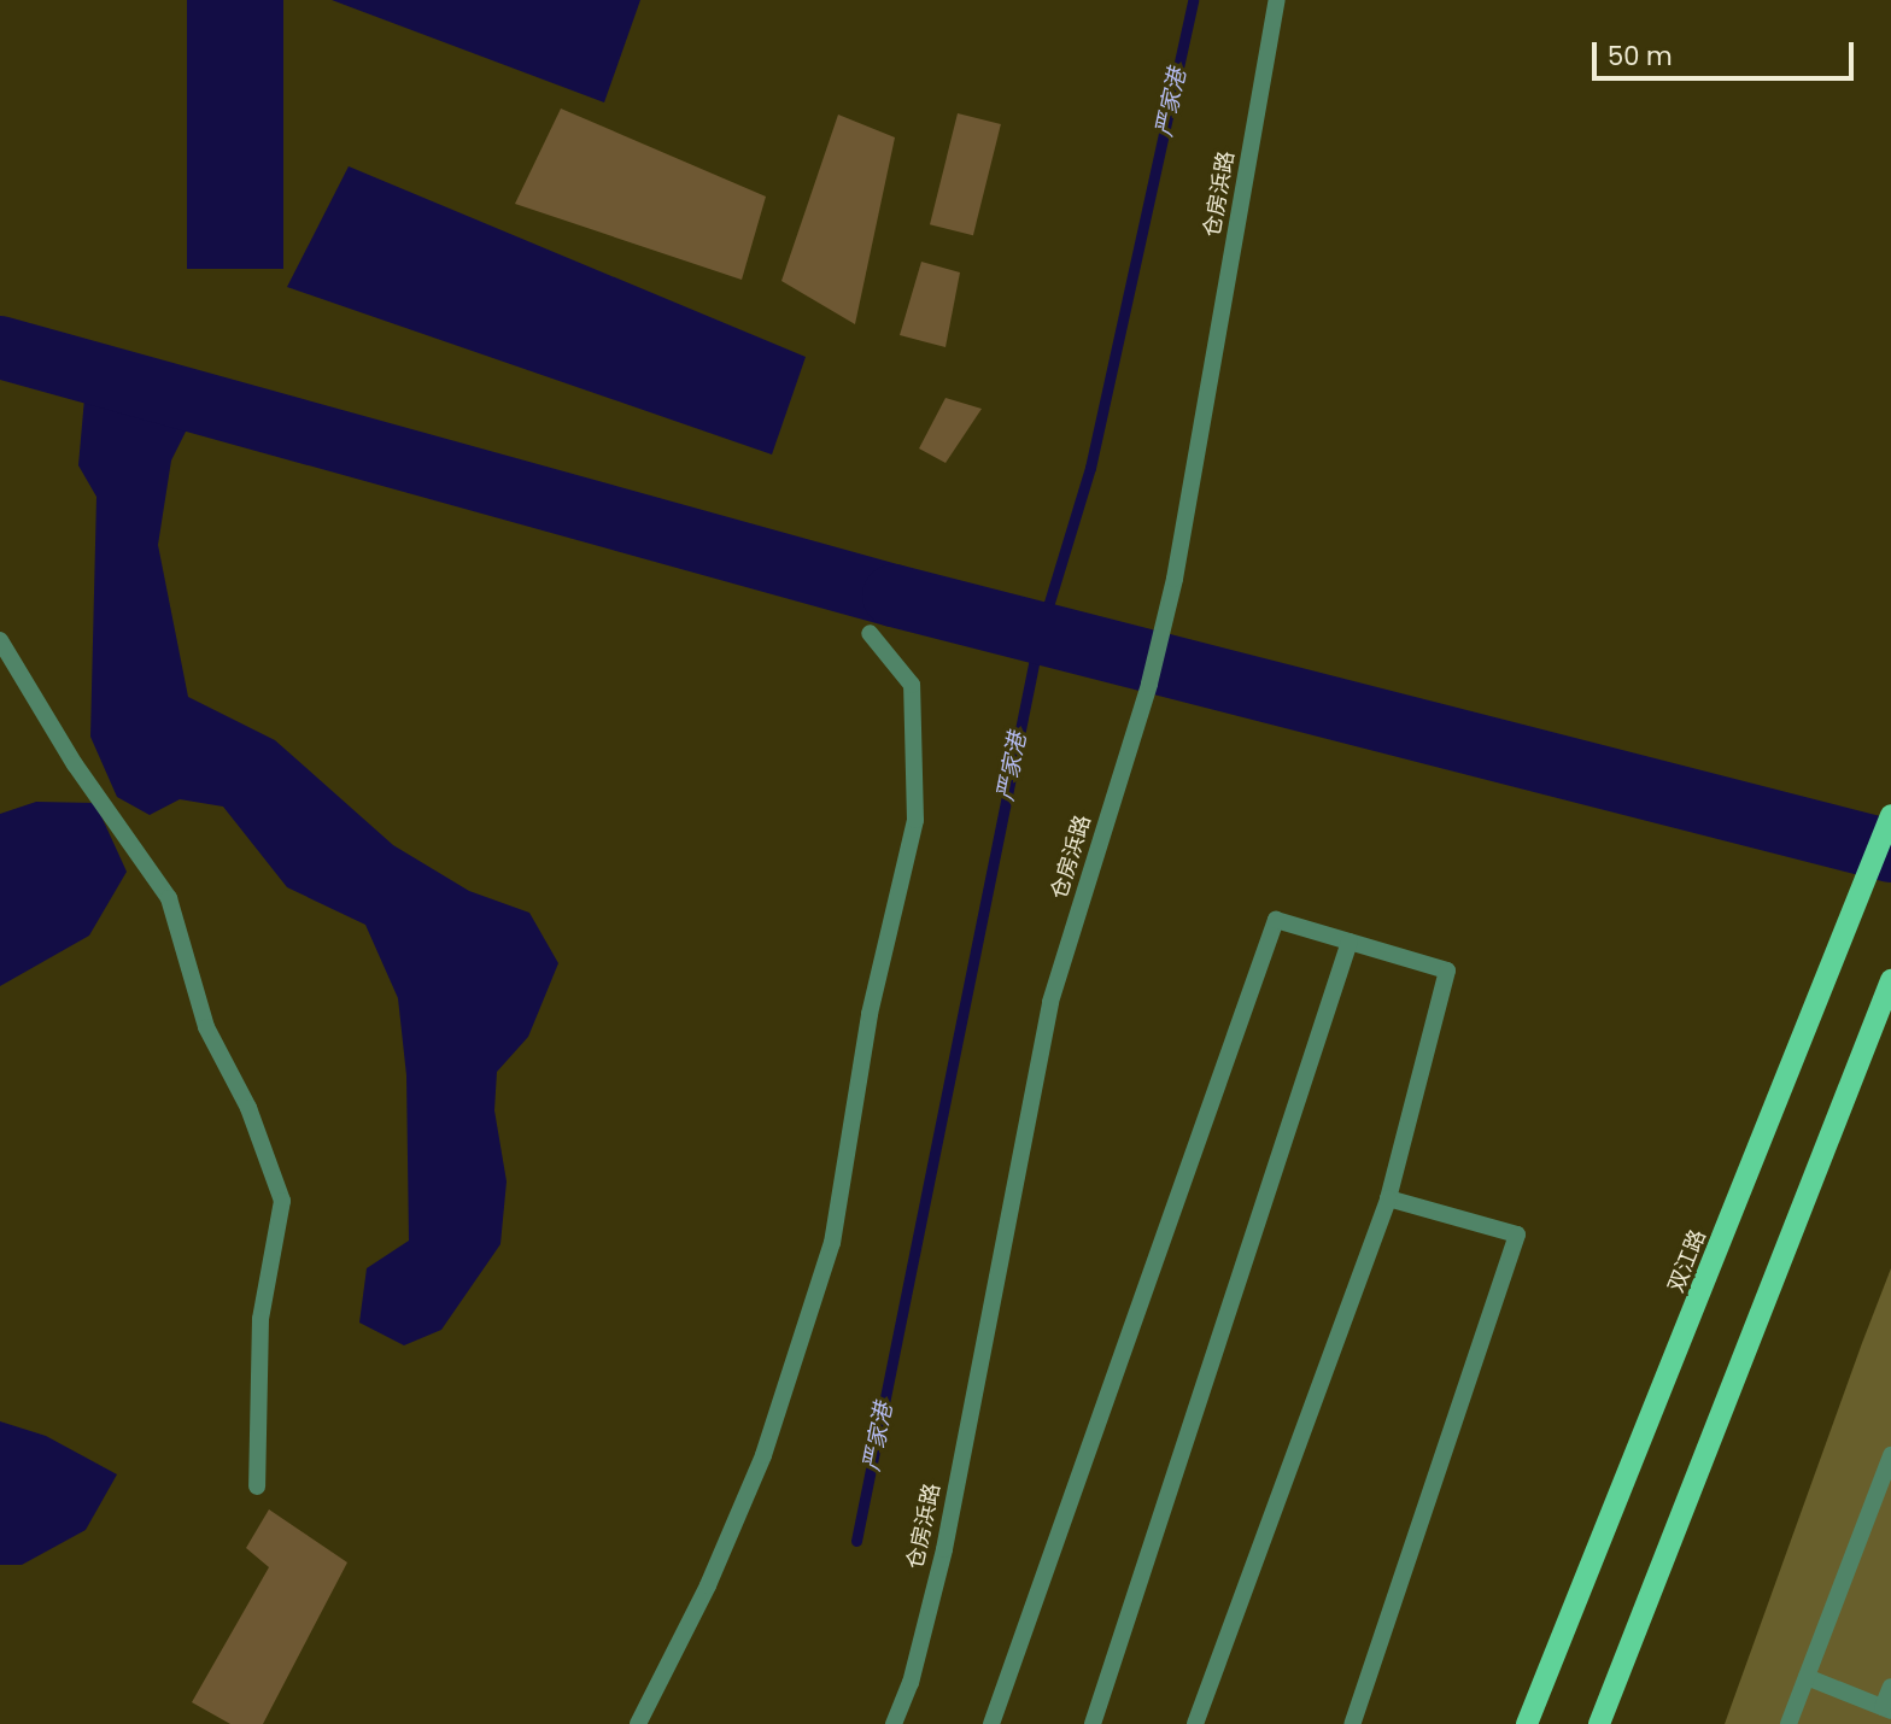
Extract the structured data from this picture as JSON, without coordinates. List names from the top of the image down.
{
  "streets": {
    "main road": ["双江路"],
    "street": ["仓房浜路"]
  },
  "water": ["严家港"],
  "scale_bar": "50 m"
}
